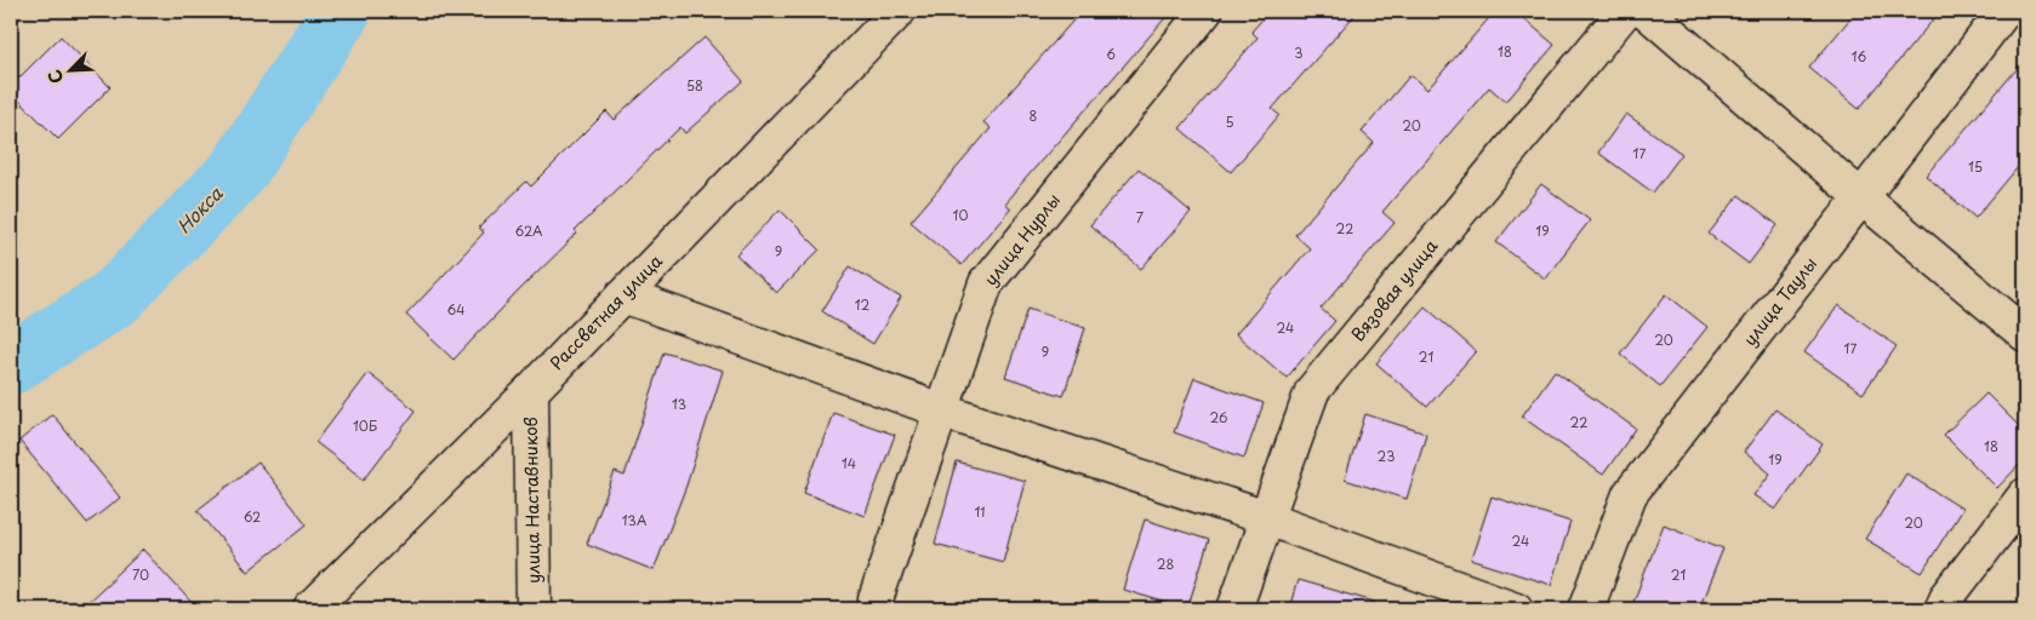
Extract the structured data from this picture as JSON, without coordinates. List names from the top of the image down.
{
  "streets": {
    "street": [
      "улица Нурлы",
      "Вязовая улица",
      "улица Таулы",
      "Рассветная улица",
      "улица Наставников"
    ]
  },
  "crossings": [
    ["Рассветная улица", "улица Наставников"]
  ],
  "water": ["Нокса"],
  "house_numbers": [
    "18",
    "3",
    "6",
    "16",
    "58",
    "8",
    "5",
    "20",
    "17",
    "15",
    "10",
    "7",
    "22",
    "62А",
    "19",
    "9",
    "12",
    "64",
    "24",
    "20",
    "17",
    "9",
    "21",
    "13",
    "26",
    "22",
    "10Б",
    "18",
    "23",
    "19",
    "14",
    "11",
    "62",
    "13А",
    "20",
    "24",
    "28",
    "70",
    "21"
  ],
  "north": "bottom left"
}
